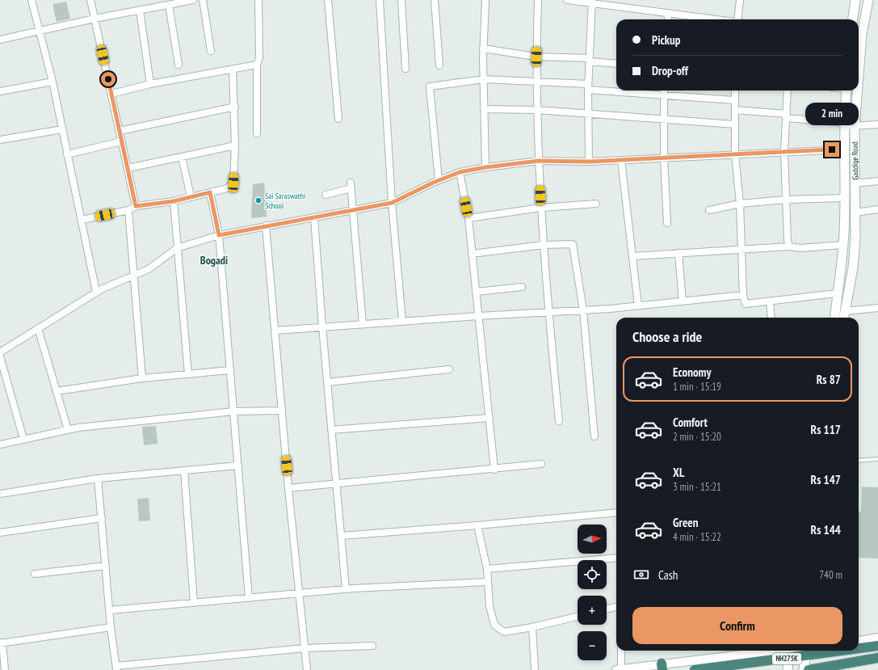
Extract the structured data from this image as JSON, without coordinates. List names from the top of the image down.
{
  "streets": {
    "highway": ["NH275K"],
    "main road": ["Gaddige Road"]
  },
  "districts": ["Bogadi"],
  "places": ["Sai Saraswathi School"],
  "north": "right",
  "page": {
    "banner": ["Pickup", "Drop-off"],
    "bubble": "2 min",
    "heading": "Choose a ride",
    "list": [
      {
        "name": "Economy",
        "note": "1 min · 15:19",
        "value": "Rs 87"
      },
      {
        "name": "Comfort",
        "note": "2 min · 15:20",
        "value": "Rs 117"
      },
      {
        "name": "XL",
        "note": "3 min · 15:21",
        "value": "Rs 147"
      },
      {
        "name": "Green",
        "note": "4 min · 15:22",
        "value": "Rs 144"
      }
    ],
    "map_buttons": ["+", "−"],
    "pay": ["Cash", "740 m"],
    "buttons": "Confirm"
  }
}
